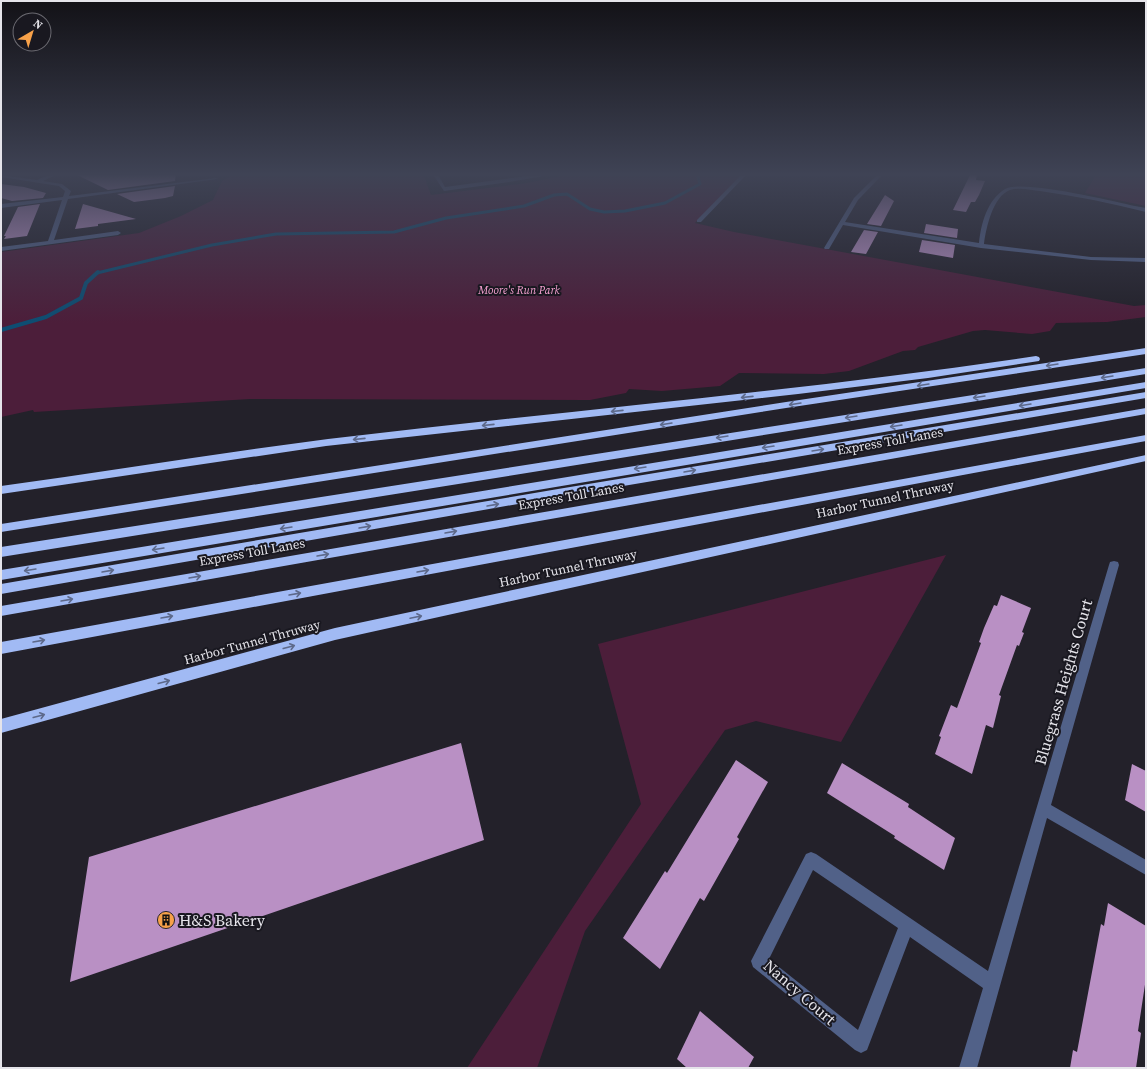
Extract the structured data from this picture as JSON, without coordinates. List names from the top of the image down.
{
  "streets": {
    "highway": ["Express Toll Lanes", "Harbor Tunnel Thruway"],
    "street": ["Bluegrass Heights Court", "Nancy Court"]
  },
  "parks": ["Moore's Run Park"],
  "places": {
    "building": ["H&S Bakery"]
  },
  "north": "top right"
}
